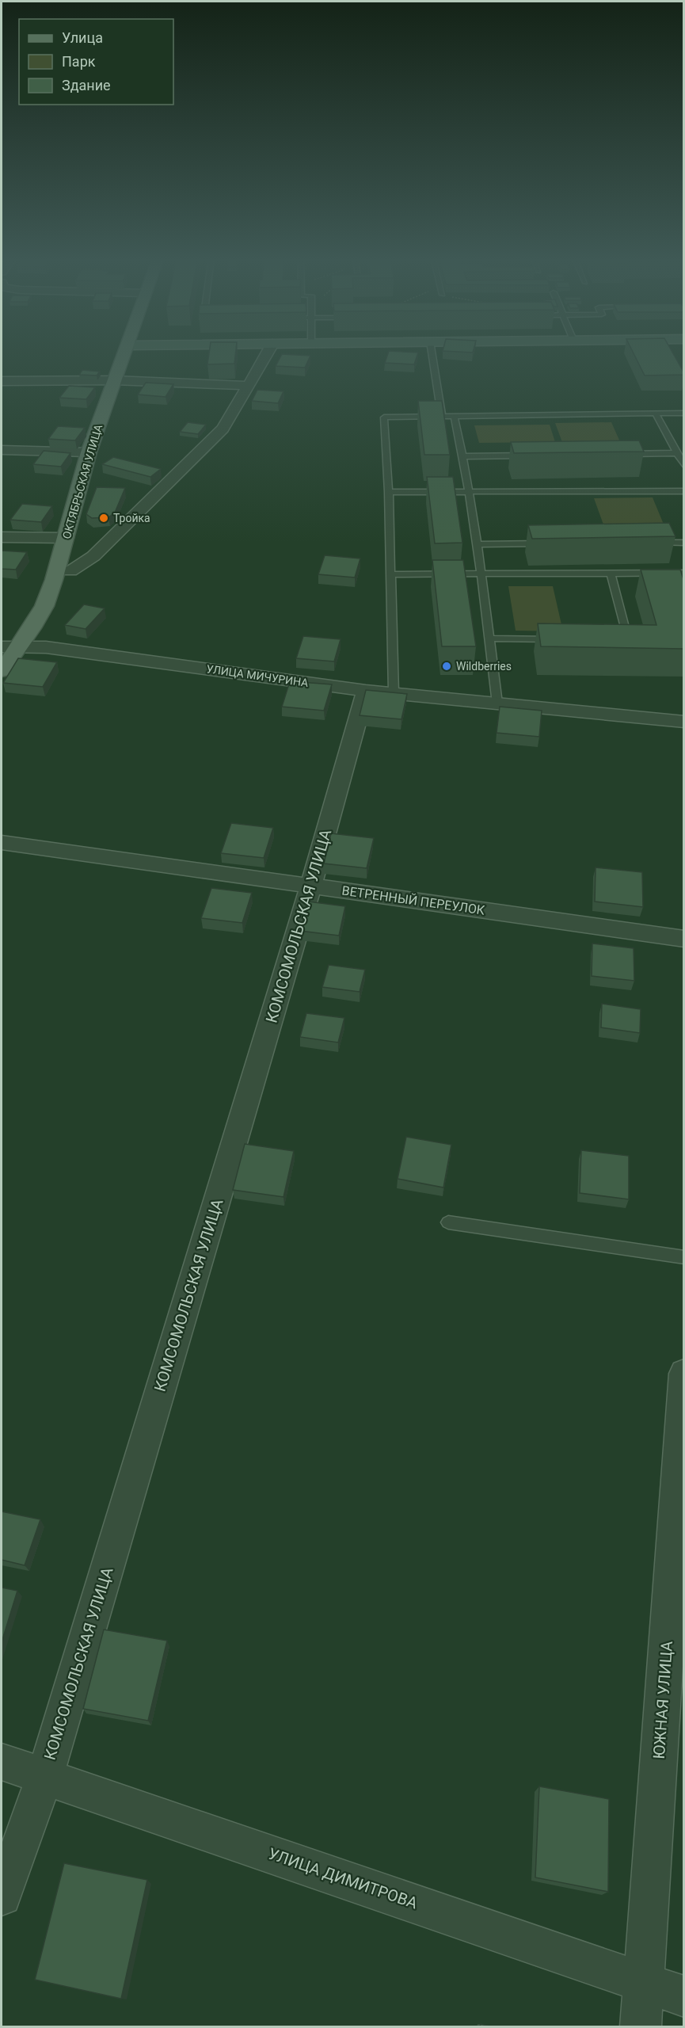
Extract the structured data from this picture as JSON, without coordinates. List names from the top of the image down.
{
  "streets": {
    "main road": ["ОКТЯБРЬСКАЯ УЛИЦА"],
    "street": [
      "УЛИЦА МИЧУРИНА",
      "ВЕТРЕННЫЙ ПЕРЕУЛОК",
      "КОМСОМОЛЬСКАЯ УЛИЦА",
      "ЮЖНАЯ УЛИЦА",
      "УЛИЦА ДИМИТРОВА"
    ]
  },
  "crossings": [
    ["ОКТЯБРЬСКАЯ УЛИЦА", "УЛИЦА МИЧУРИНА"],
    ["УЛИЦА МИЧУРИНА", "КОМСОМОЛЬСКАЯ УЛИЦА"],
    ["ВЕТРЕННЫЙ ПЕРЕУЛОК", "КОМСОМОЛЬСКАЯ УЛИЦА"],
    ["КОМСОМОЛЬСКАЯ УЛИЦА", "УЛИЦА ДИМИТРОВА"],
    ["ЮЖНАЯ УЛИЦА", "УЛИЦА ДИМИТРОВА"]
  ],
  "places": ["Тройка", "Wildberries"],
  "legend": ["Улица", "Парк", "Здание"]
}
